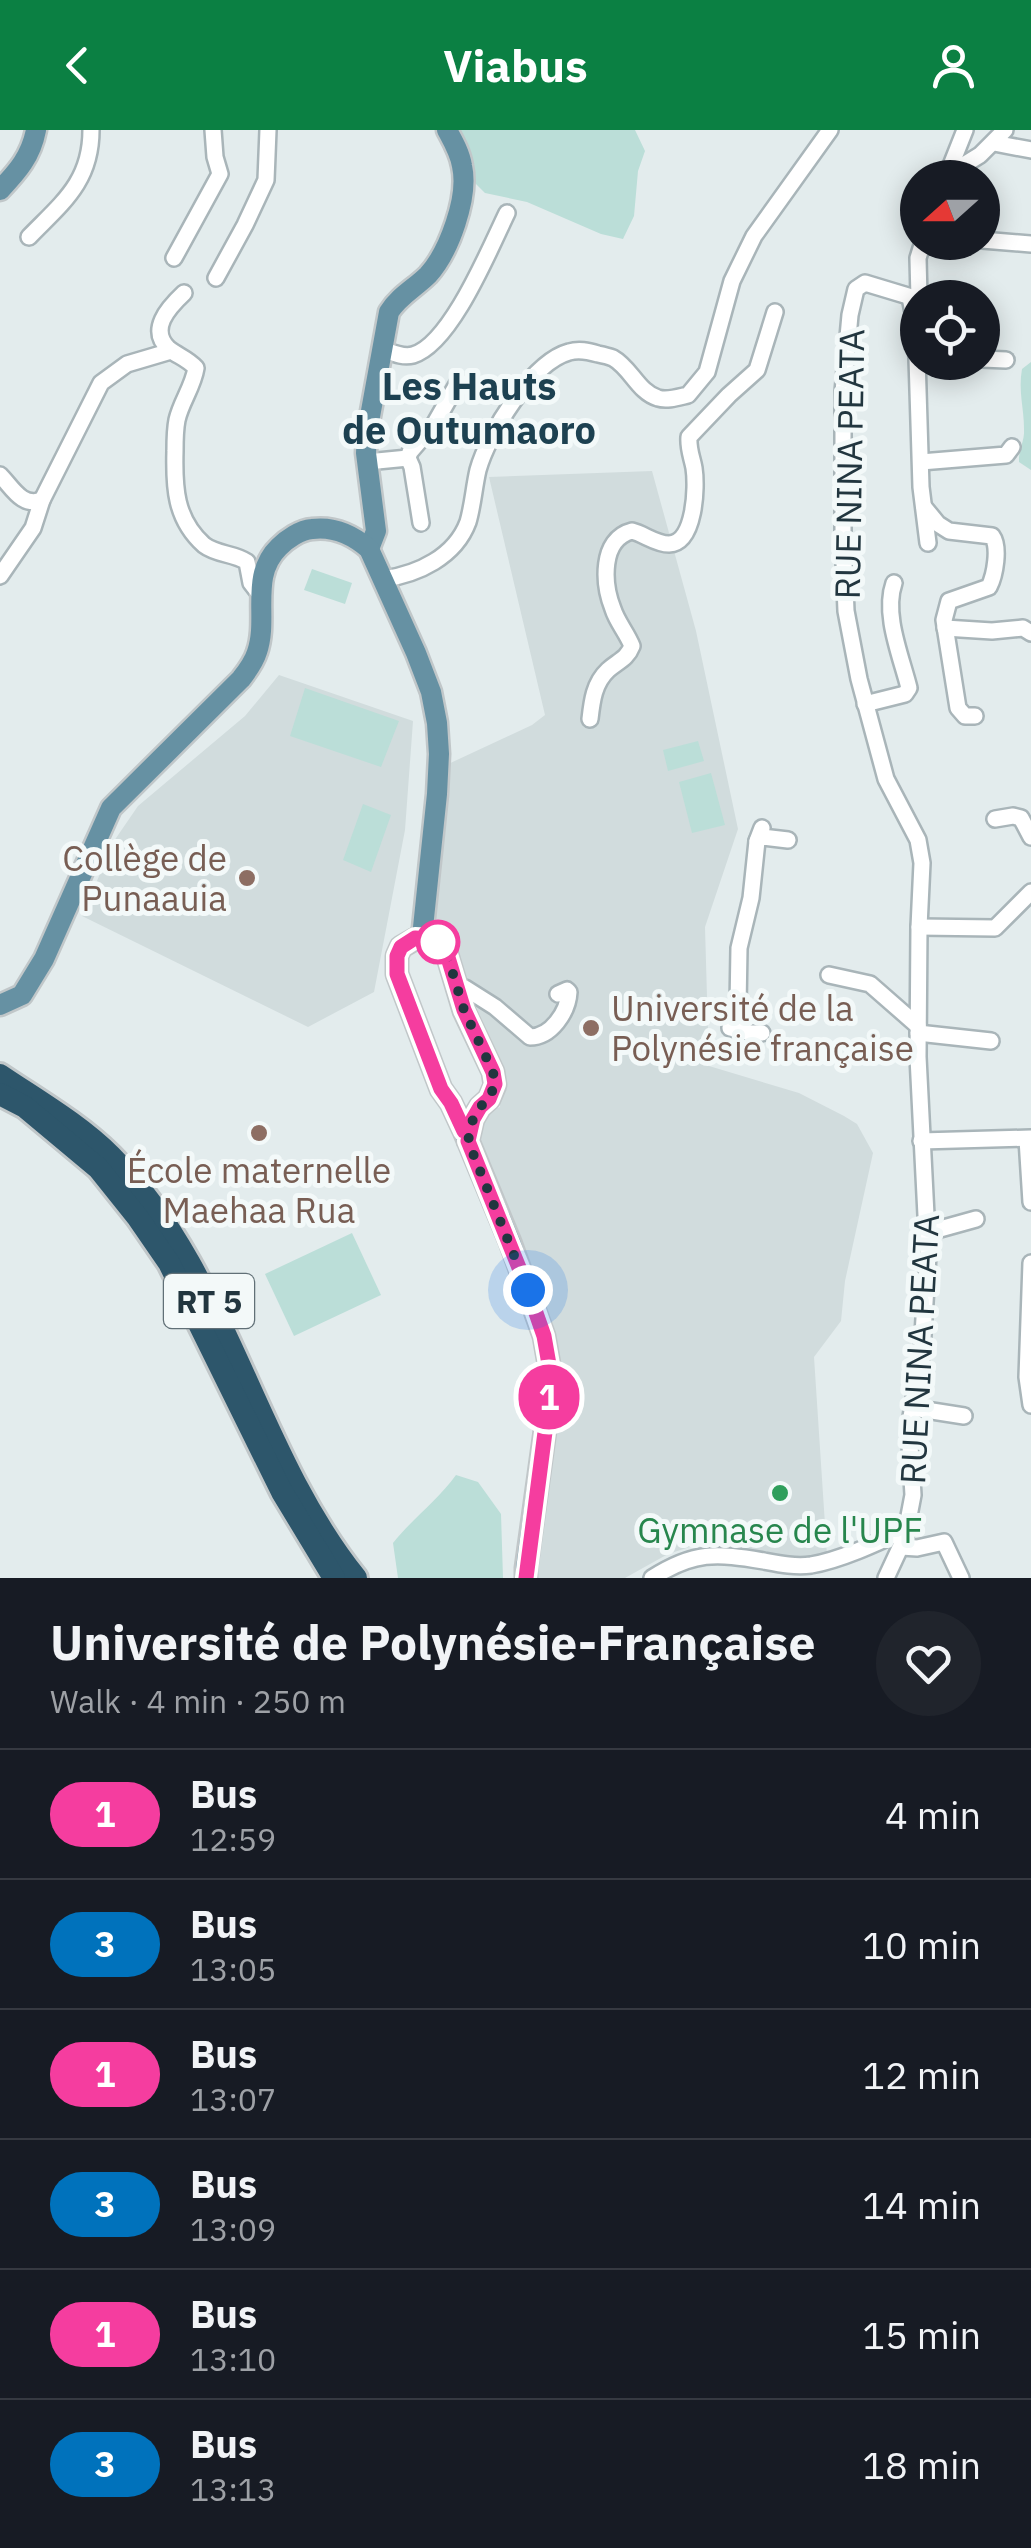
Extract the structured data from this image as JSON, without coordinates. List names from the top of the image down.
{
  "streets": {
    "highway": ["RT 5"],
    "street": ["RUE NINA PEATA"]
  },
  "districts": ["Les Hauts de Outumaoro"],
  "places": [
    "Collège de Punaauia",
    "Université de la Polynésie française",
    "École maternelle Maehaa Rua",
    "Gymnase de l'UPF"
  ],
  "lines": ["bus line 1"],
  "north": "left",
  "page": {
    "header": "Viabus",
    "on_map": "1",
    "heading": ["Université de Polynésie-Française", "Walk · 4 min · 250 m"],
    "list": [
      {
        "mark": "1",
        "name": "Bus",
        "note": "12:59",
        "value": "4 min"
      },
      {
        "mark": "3",
        "name": "Bus",
        "note": "13:05",
        "value": "10 min"
      },
      {
        "mark": "1",
        "name": "Bus",
        "note": "13:07",
        "value": "12 min"
      },
      {
        "mark": "3",
        "name": "Bus",
        "note": "13:09",
        "value": "14 min"
      },
      {
        "mark": "1",
        "name": "Bus",
        "note": "13:10",
        "value": "15 min"
      },
      {
        "mark": "3",
        "name": "Bus",
        "note": "13:13",
        "value": "18 min"
      }
    ]
  }
}
